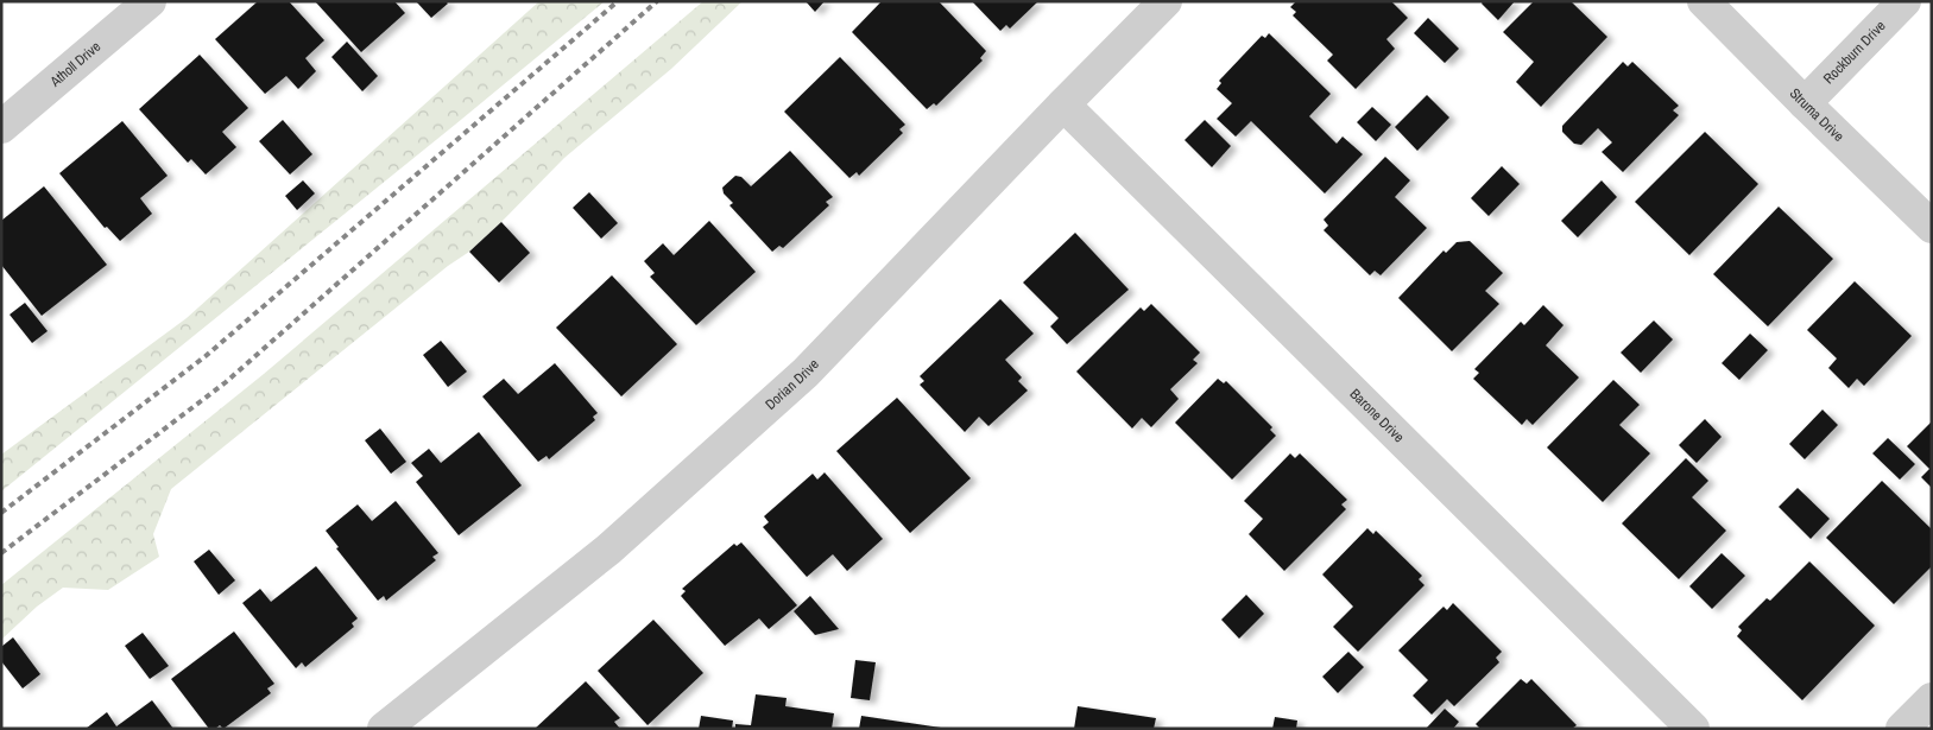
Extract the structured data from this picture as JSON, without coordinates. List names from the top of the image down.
{
  "streets": {
    "street": [
      "Rockburn Drive",
      "Atholl Drive",
      "Struma Drive",
      "Dorian Drive",
      "Barone Drive"
    ]
  },
  "crossings": [
    ["Rockburn Drive", "Struma Drive"],
    ["Dorian Drive", "Barone Drive"]
  ]
}
